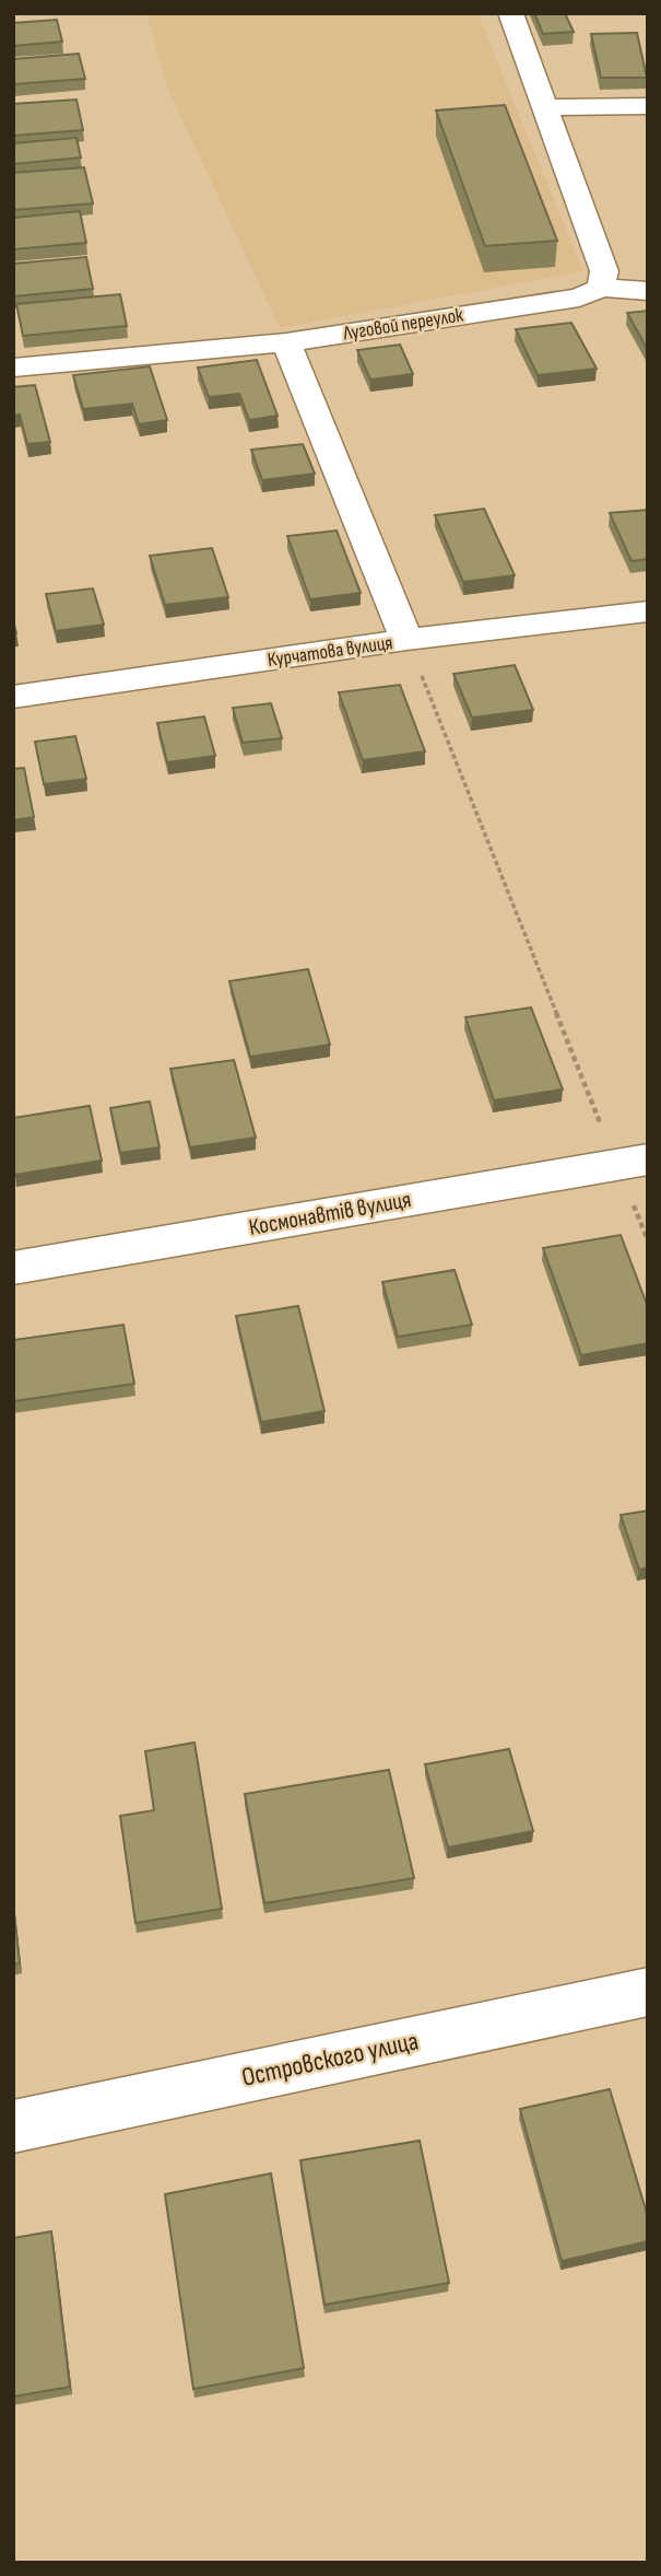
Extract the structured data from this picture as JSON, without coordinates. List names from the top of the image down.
{
  "streets": {
    "street": [
      "Луговой переулок",
      "Курчатова вулиця",
      "Космонавтів вулиця",
      "Островского улица"
    ]
  }
}
